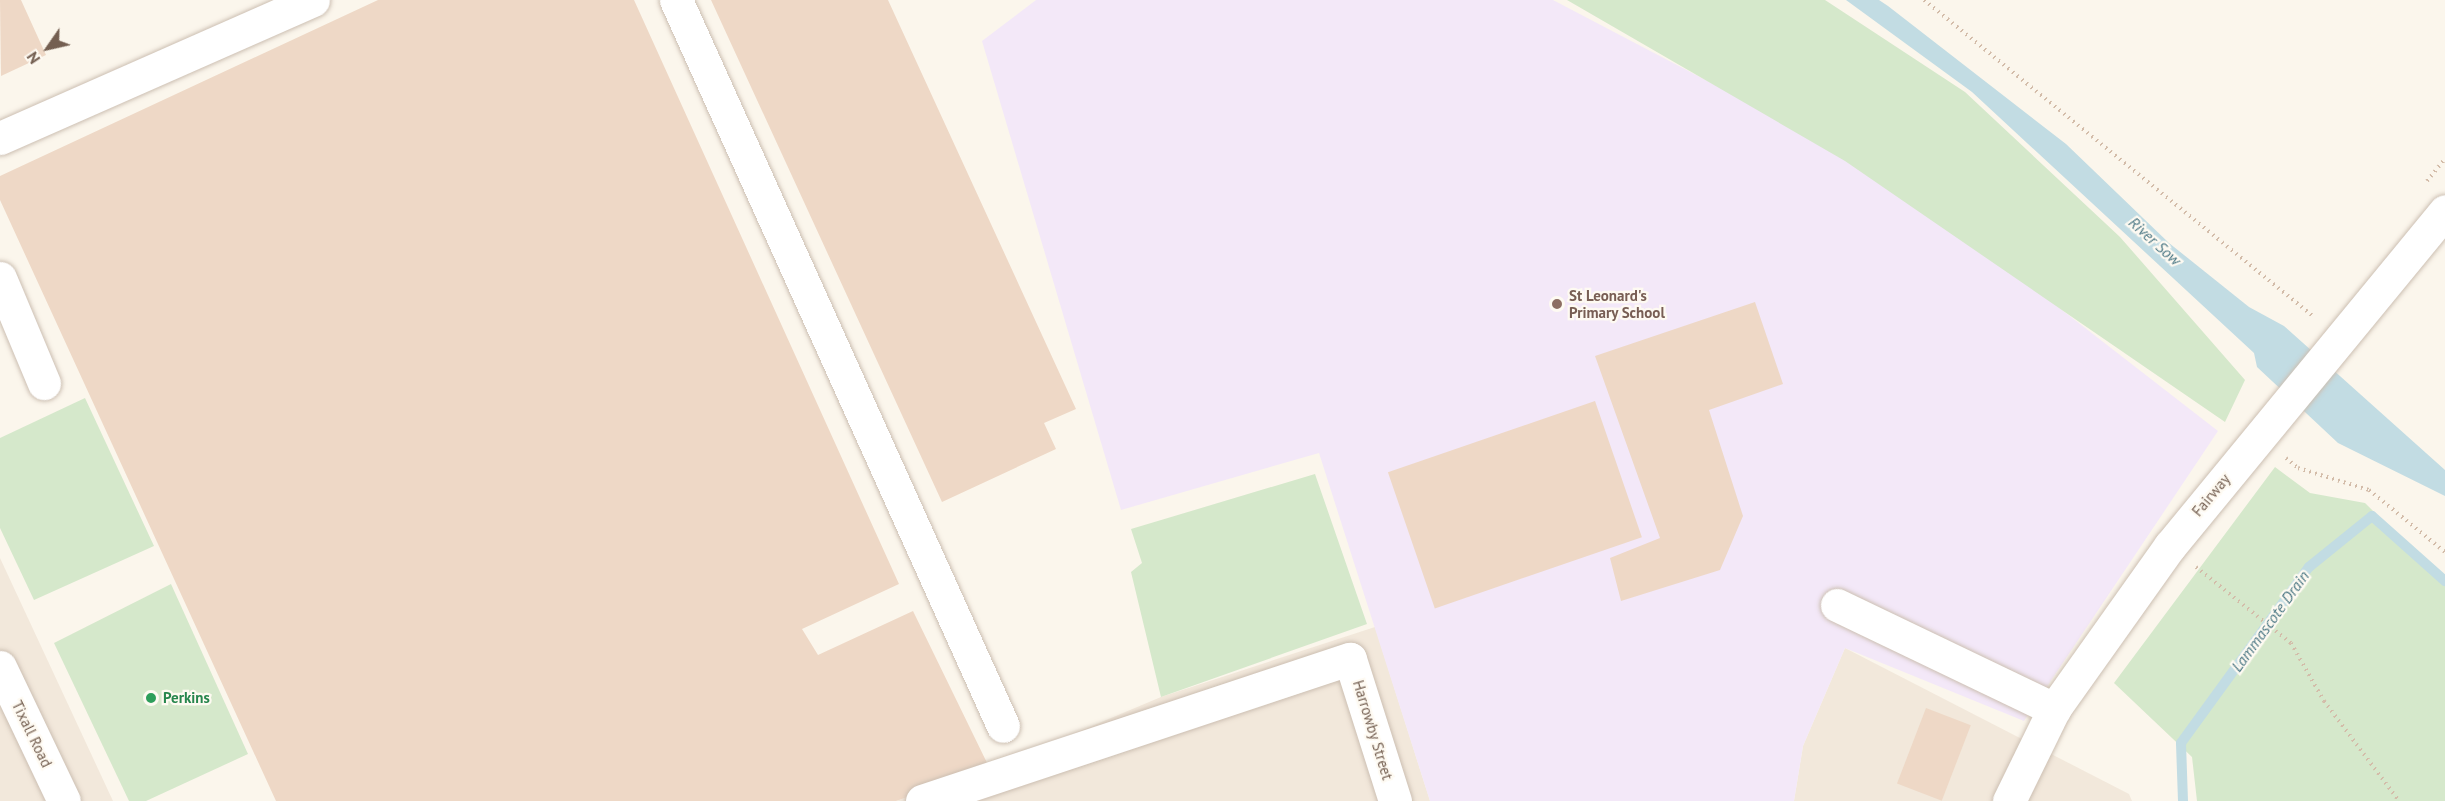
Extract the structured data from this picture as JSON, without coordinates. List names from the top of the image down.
{
  "streets": {
    "street": ["Fairway", "Harrowby Street", "Tixall Road"]
  },
  "water": ["River Sow", "Lammascote Drain"],
  "places": ["St Leonard's Primary School", "Perkins"],
  "north": "bottom left"
}
